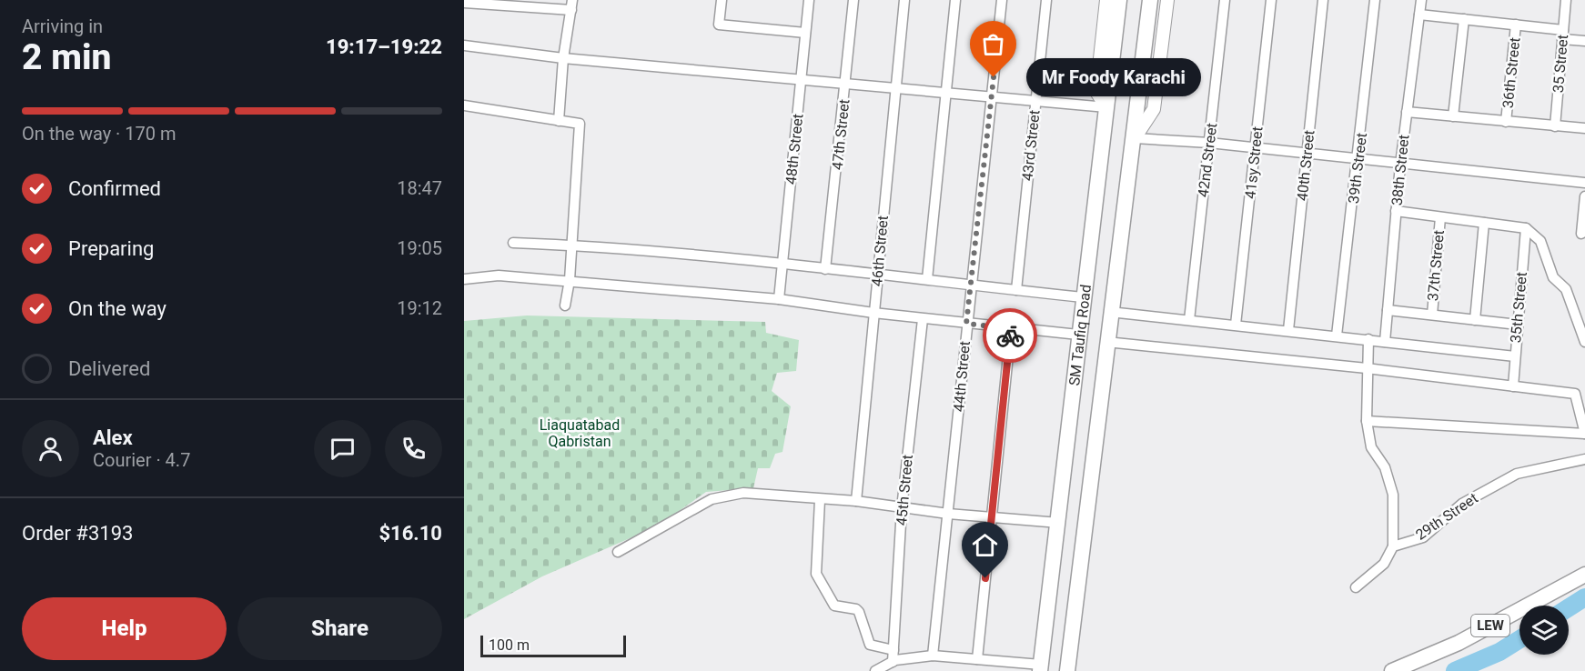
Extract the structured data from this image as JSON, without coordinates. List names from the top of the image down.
{
  "streets": {
    "highway": ["SM Taufiq Road", "LEW"],
    "street": [
      "35 Street",
      "36th Street",
      "47th Street",
      "43rd Street",
      "48th Street",
      "42nd Street",
      "41sy Street",
      "40th Street",
      "39th Street",
      "38th Street",
      "46th Street",
      "37th Street",
      "35th Street",
      "44th Street",
      "45th Street",
      "29th Street"
    ]
  },
  "parks": ["Liaquatabad Qabristan"],
  "places": ["Mr Foody Karachi"],
  "scale_bar": "100 m",
  "page": {
    "heading": ["2 min", "Arriving in", "19:17–19:22"],
    "panel": [
      "Alex",
      "Courier · 4.7",
      "Order #3193",
      "$16.10"
    ],
    "bubble": "Mr Foody Karachi",
    "bar": "On the way · 170 m",
    "list": [
      ["Confirmed", "18:47"],
      ["Preparing", "19:05"],
      ["On the way", "19:12"],
      "Delivered"
    ],
    "buttons": ["Help", "Share"],
    "scale": "100 m"
  }
}
